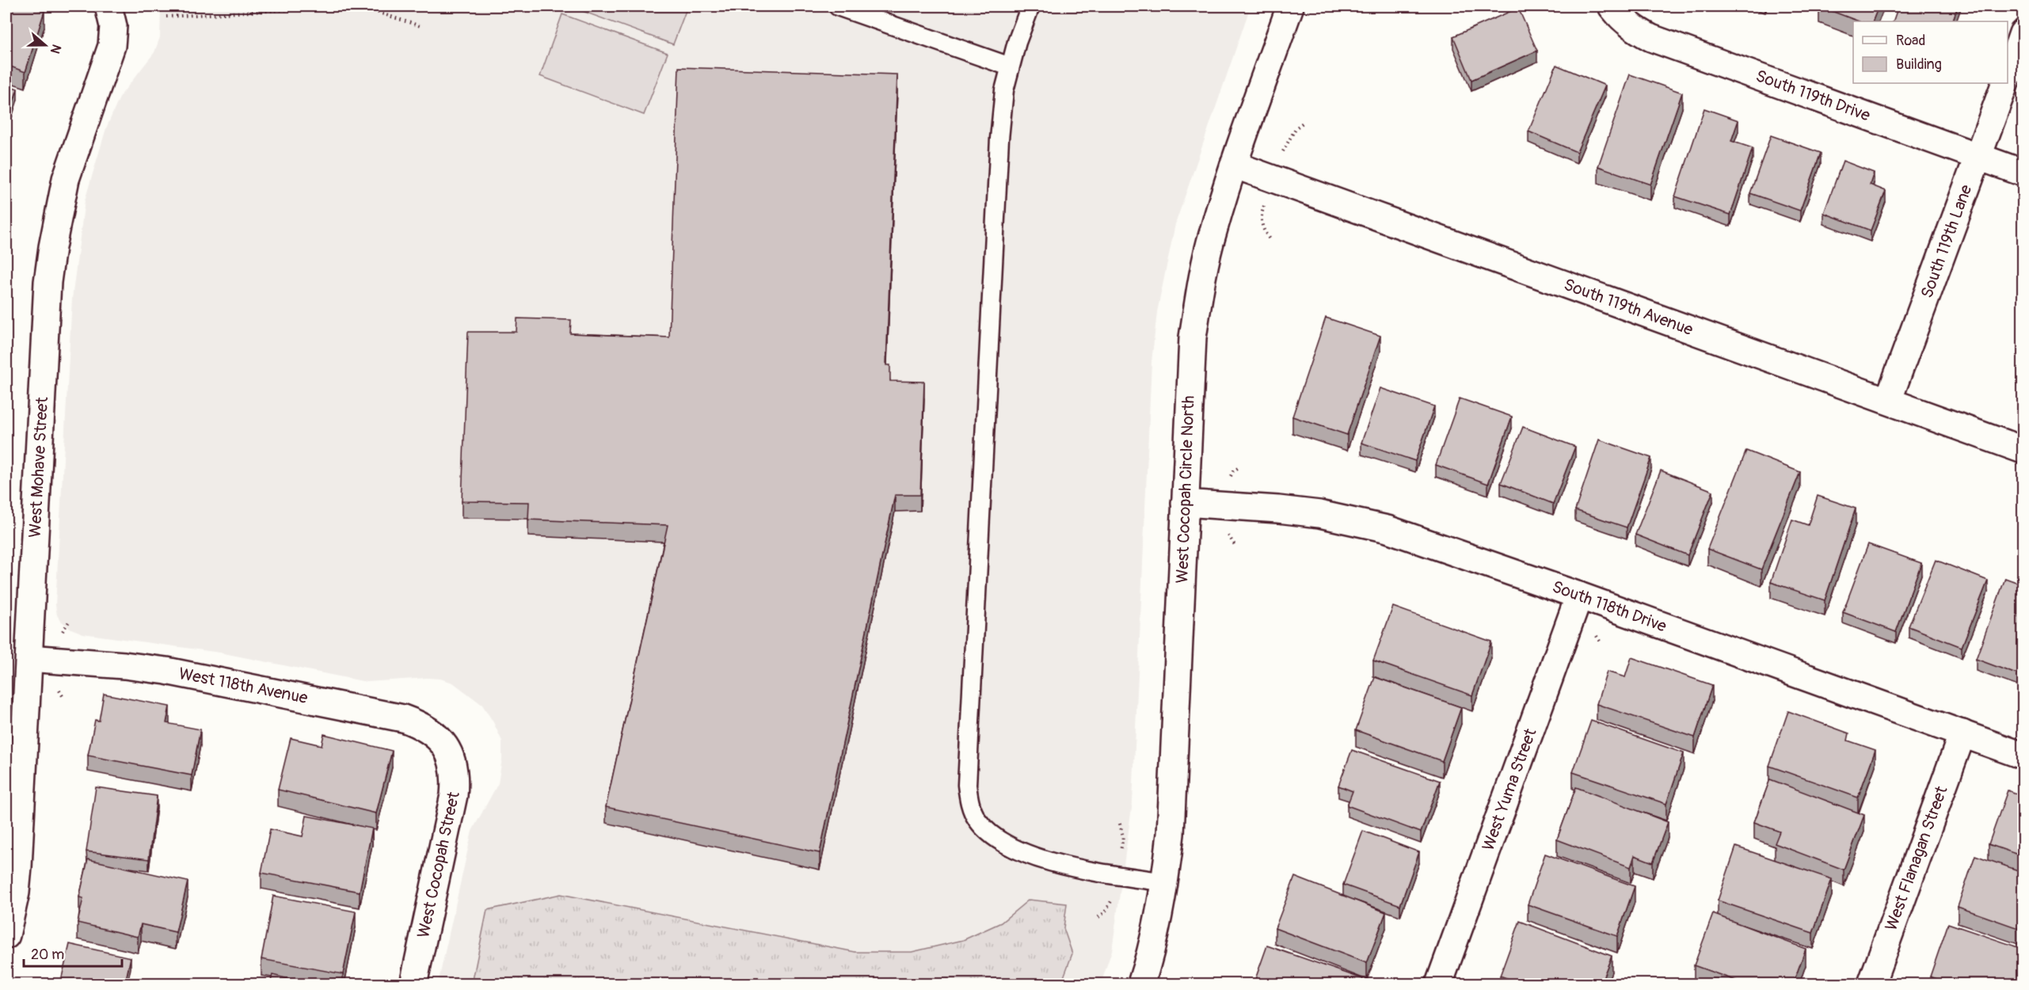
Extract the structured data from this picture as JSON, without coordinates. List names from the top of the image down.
{
  "streets": {
    "street": [
      "South 119th Drive",
      "South 119th Lane",
      "South 119th Avenue",
      "West Mohave Street",
      "West Cocopah Circle North",
      "South 118th Drive",
      "West 118th Avenue",
      "West Yuma Street",
      "West Flanagan Street",
      "West Cocopah Street"
    ]
  },
  "crossings": [
    ["South 119th Drive", "South 119th Lane"],
    ["South 119th Lane", "South 119th Avenue"],
    ["South 119th Avenue", "West Cocopah Circle North"],
    ["West Mohave Street", "West 118th Avenue"],
    ["West Cocopah Circle North", "South 118th Drive"],
    ["South 118th Drive", "West Yuma Street"],
    ["South 118th Drive", "West Flanagan Street"],
    ["West 118th Avenue", "West Cocopah Street"]
  ],
  "legend": ["Road", "Building"],
  "scale_bar": "20 m",
  "north": "right"
}
